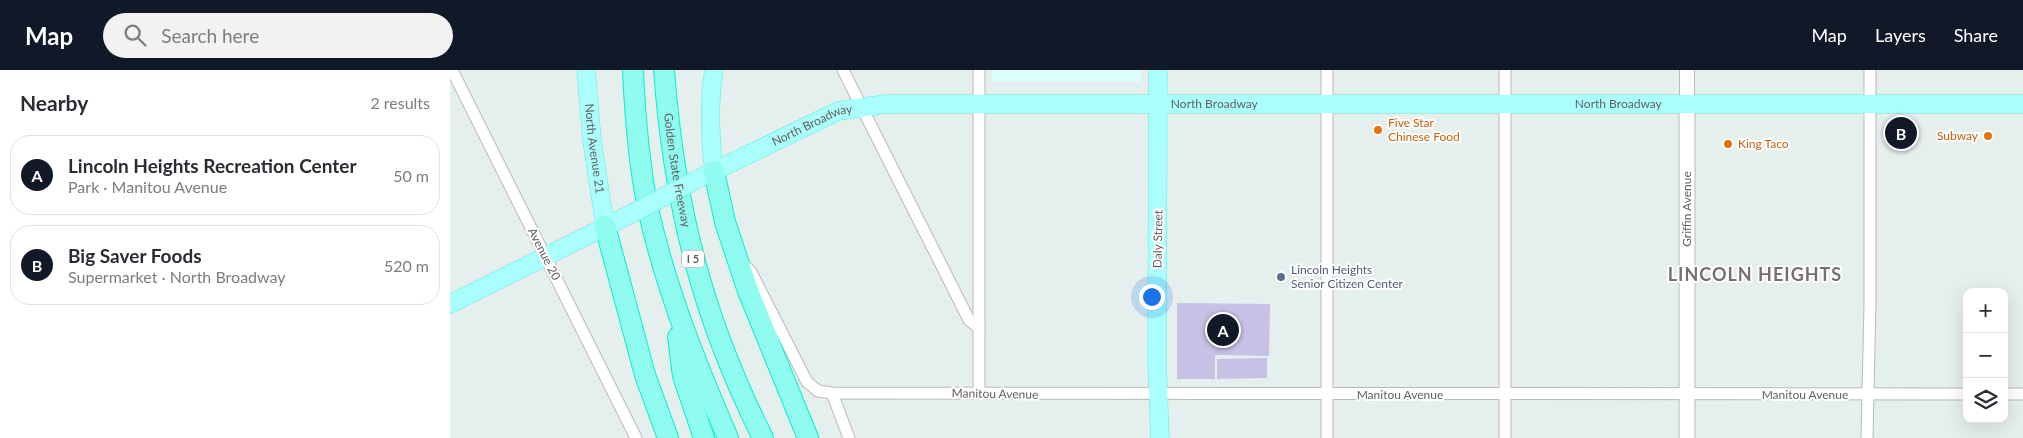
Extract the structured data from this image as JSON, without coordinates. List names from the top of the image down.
{
  "streets": {
    "highway": ["Golden State Freeway", "I 5"],
    "main road": [
      "North Broadway",
      "North Avenue 21",
      "Griffin Avenue",
      "Daly Street"
    ],
    "street": ["Avenue 20", "Manitou Avenue"]
  },
  "crossings": [
    ["North Broadway", "North Avenue 21"],
    ["North Broadway", "Griffin Avenue"],
    ["North Broadway", "Daly Street"],
    ["North Broadway", "Avenue 20"],
    ["Griffin Avenue", "Manitou Avenue"],
    ["Daly Street", "Manitou Avenue"]
  ],
  "districts": ["LINCOLN HEIGHTS"],
  "places": [
    "Five Star Chinese Food",
    "Subway",
    "King Taco",
    "Lincoln Heights Senior Citizen Center"
  ],
  "page": {
    "header": "Map",
    "search": "Search here",
    "nav": ["Map", "Layers", "Share"],
    "heading": ["Nearby", "2 results"],
    "pins": ["B", "A"],
    "list": [
      {
        "mark": "A",
        "name": "Lincoln Heights Recreation Center",
        "note": "Park · Manitou Avenue",
        "value": "50 m"
      },
      {
        "mark": "B",
        "name": "Big Saver Foods",
        "note": "Supermarket · North Broadway",
        "value": "520 m"
      }
    ],
    "map_buttons": ["+", "−"]
  }
}
